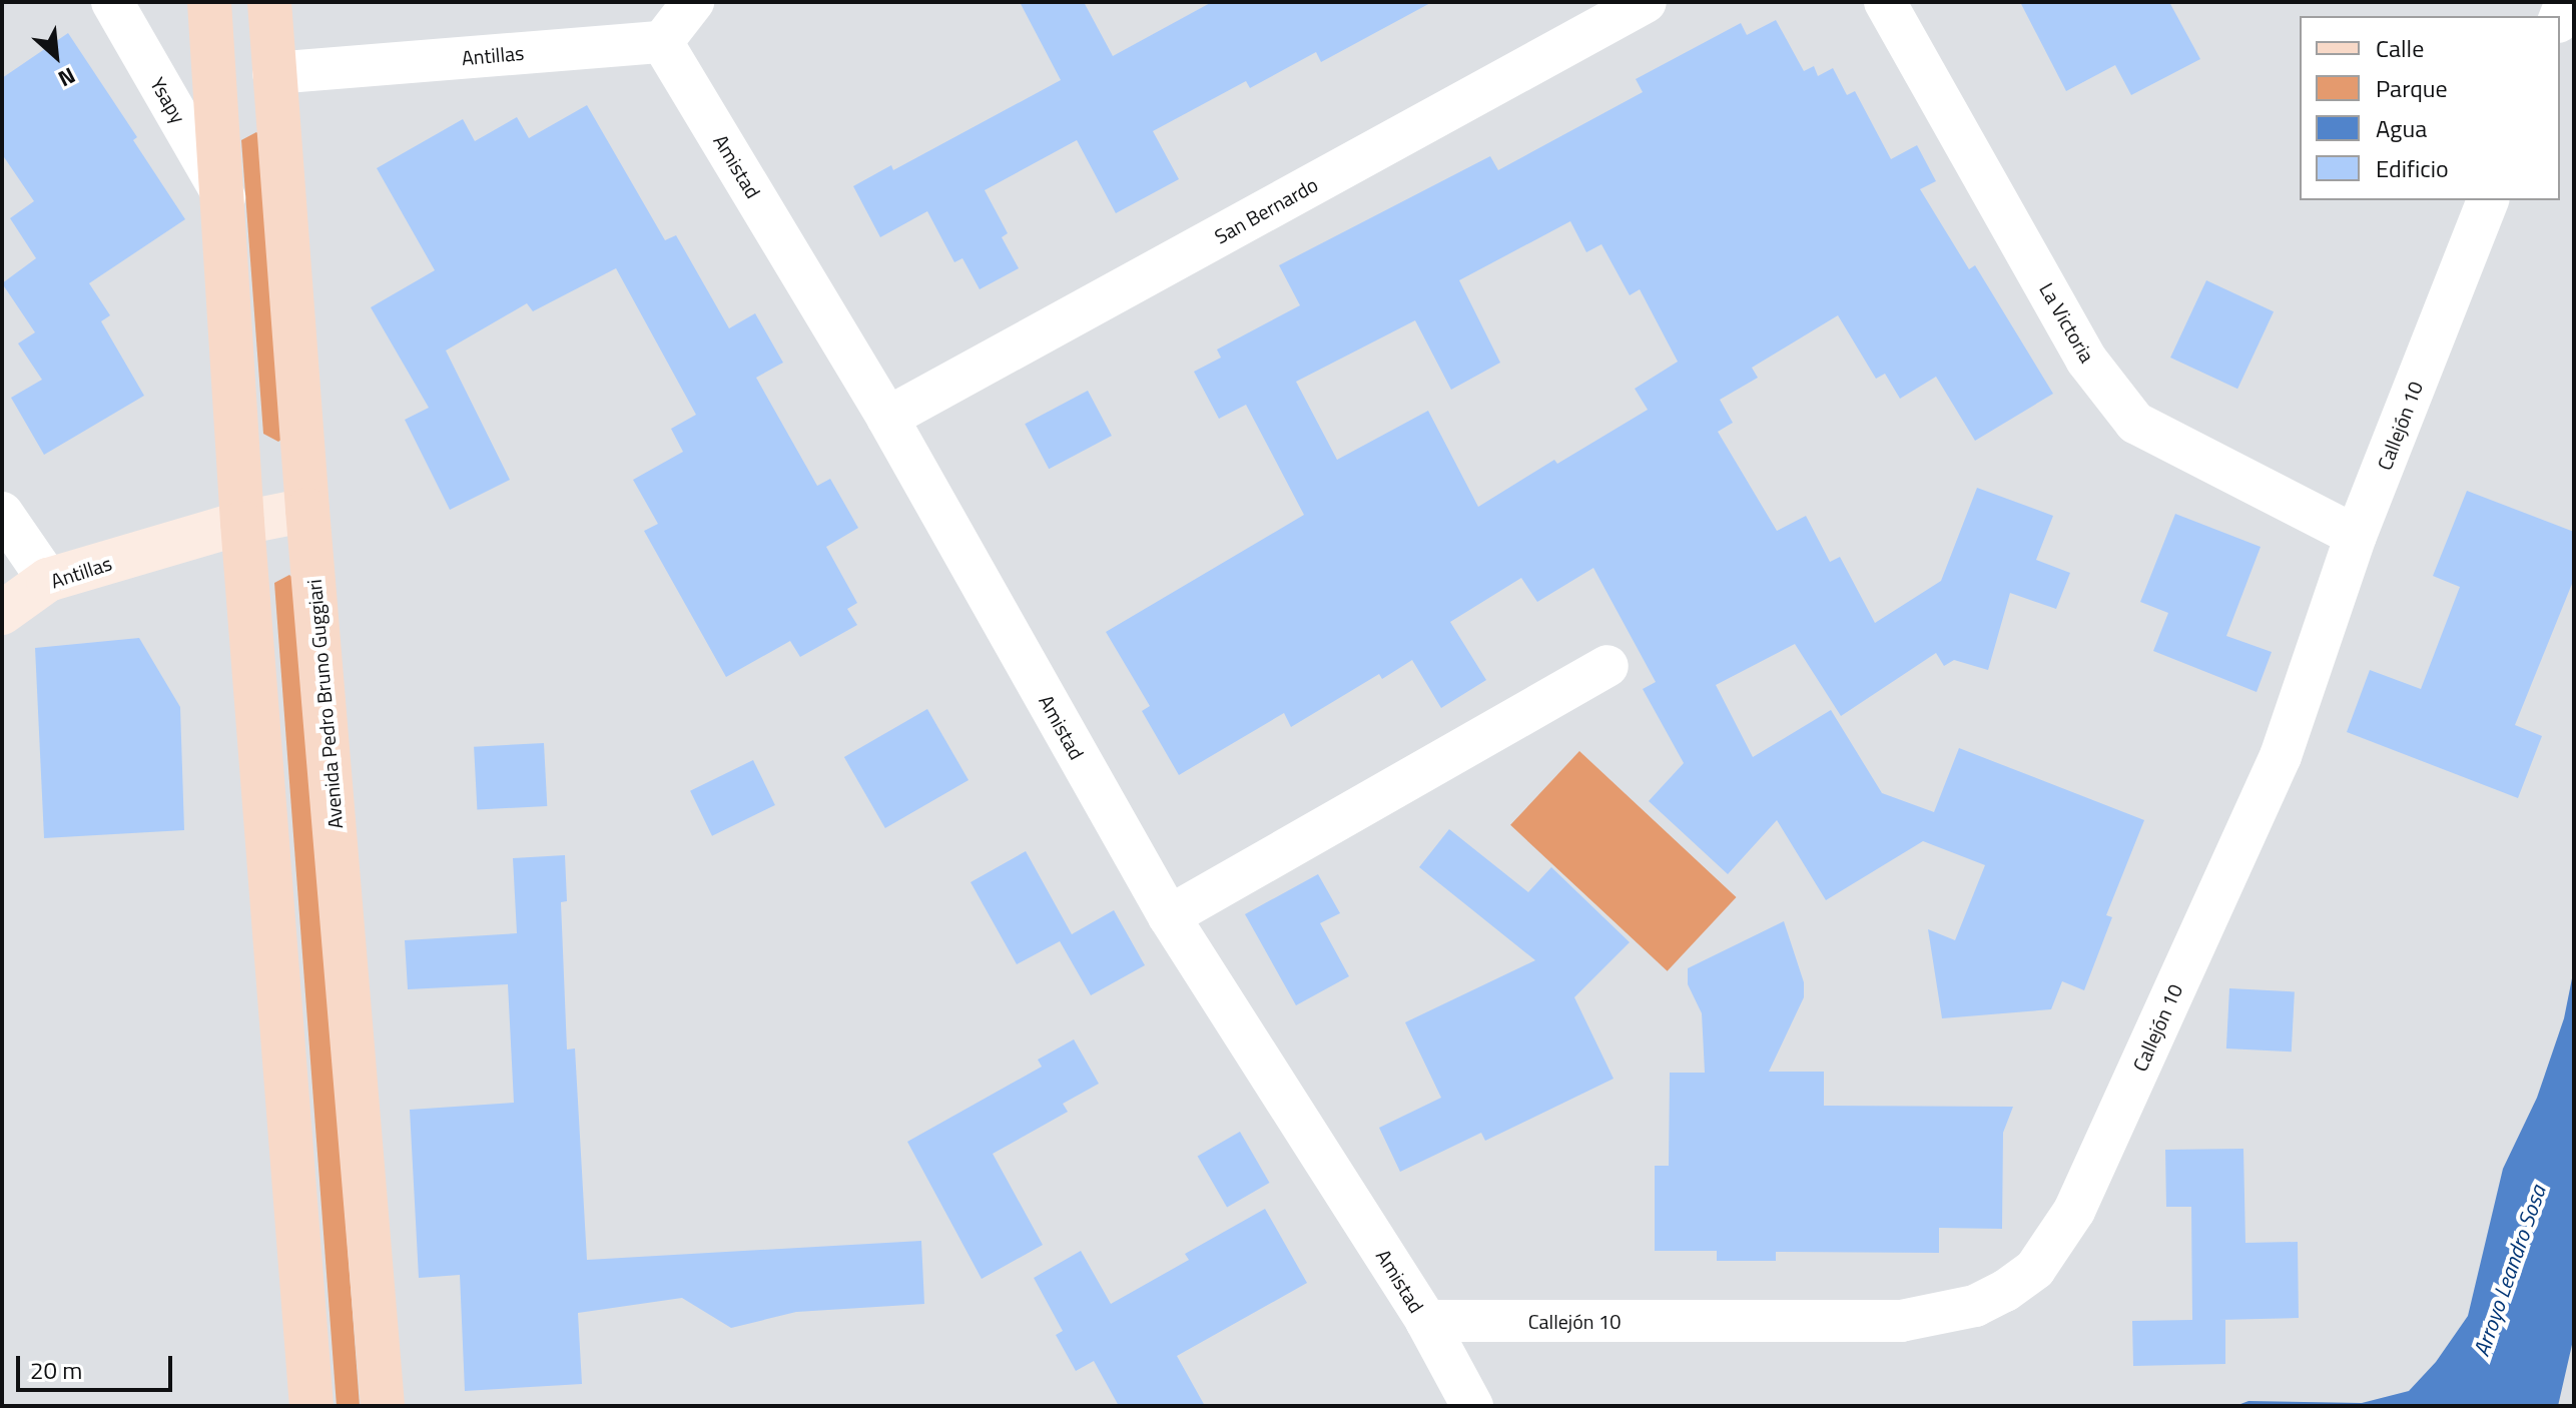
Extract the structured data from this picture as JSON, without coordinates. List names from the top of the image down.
{
  "streets": {
    "main road": ["Avenida Pedro Bruno Guggiari"],
    "street": [
      "Antillas",
      "Ysapy",
      "Amistad",
      "San Bernardo",
      "La Victoria",
      "Callejón 10"
    ]
  },
  "crossings": [
    ["Antillas", "Amistad"],
    ["Antillas", "Avenida Pedro Bruno Guggiari"],
    ["Amistad", "San Bernardo"],
    ["Amistad", "Callejón 10"],
    ["La Victoria", "Callejón 10"]
  ],
  "water": ["Arroyo Leandro Sosa"],
  "legend": [
    "Calle",
    "Parque",
    "Agua",
    "Edificio"
  ],
  "scale_bar": "20 m",
  "north": "bottom right"
}
